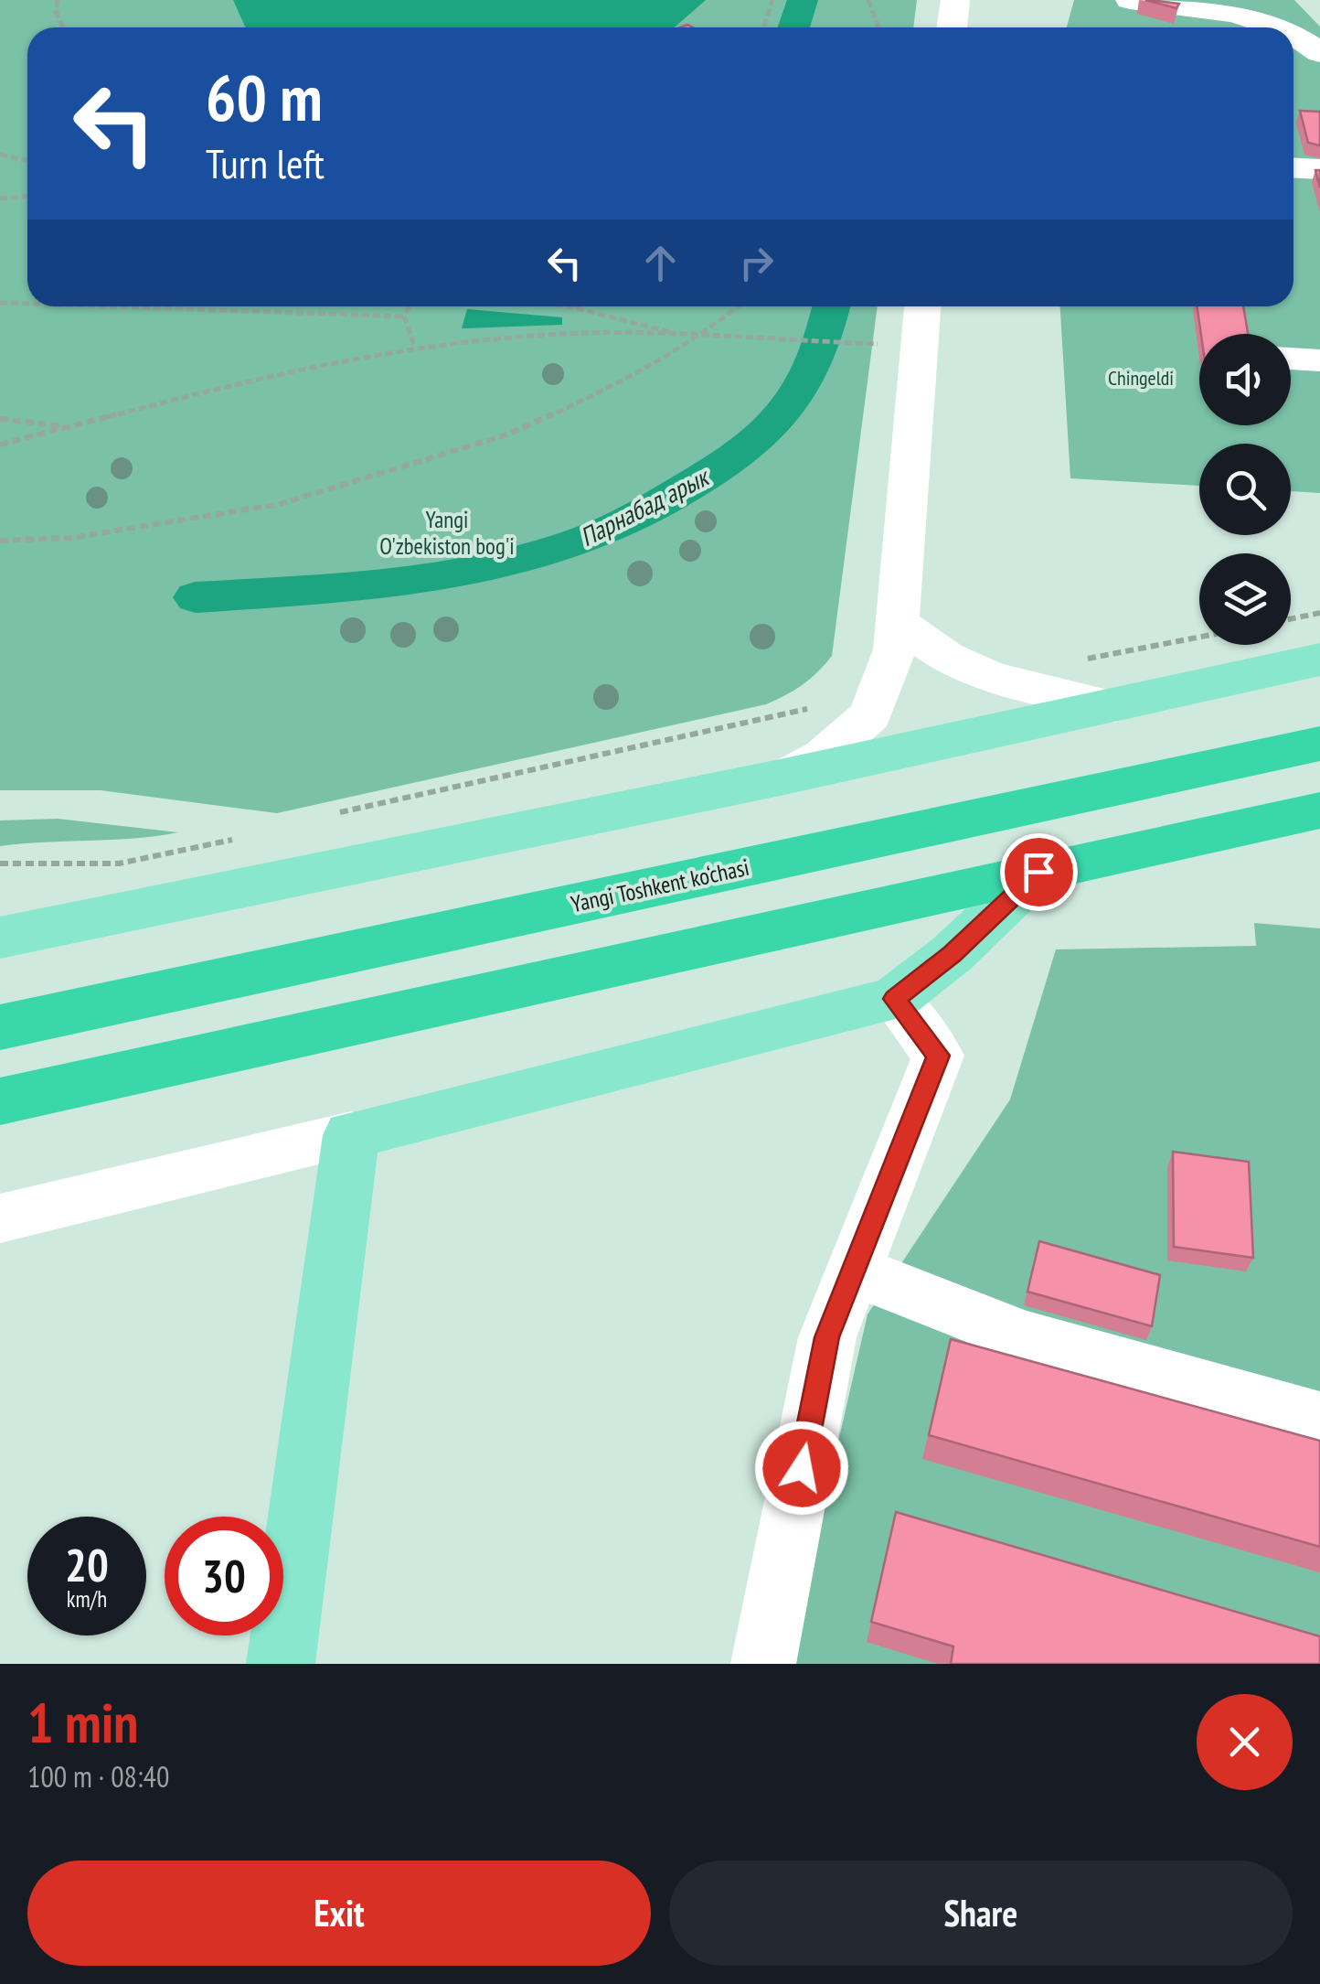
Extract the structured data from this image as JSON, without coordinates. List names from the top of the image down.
{
  "streets": {
    "highway": ["Yangi Toshkent ko‘chasi"]
  },
  "water": ["Парнабад арык"],
  "parks": ["Chingeldi", "Yangi O'zbekiston bog'i"],
  "page": {
    "turn": ["60 m", "Turn left"],
    "speed": "20 km/h",
    "limit": "30",
    "heading": ["1 min", "100 m · 08:40"],
    "buttons": ["Exit", "Share"]
  }
}
